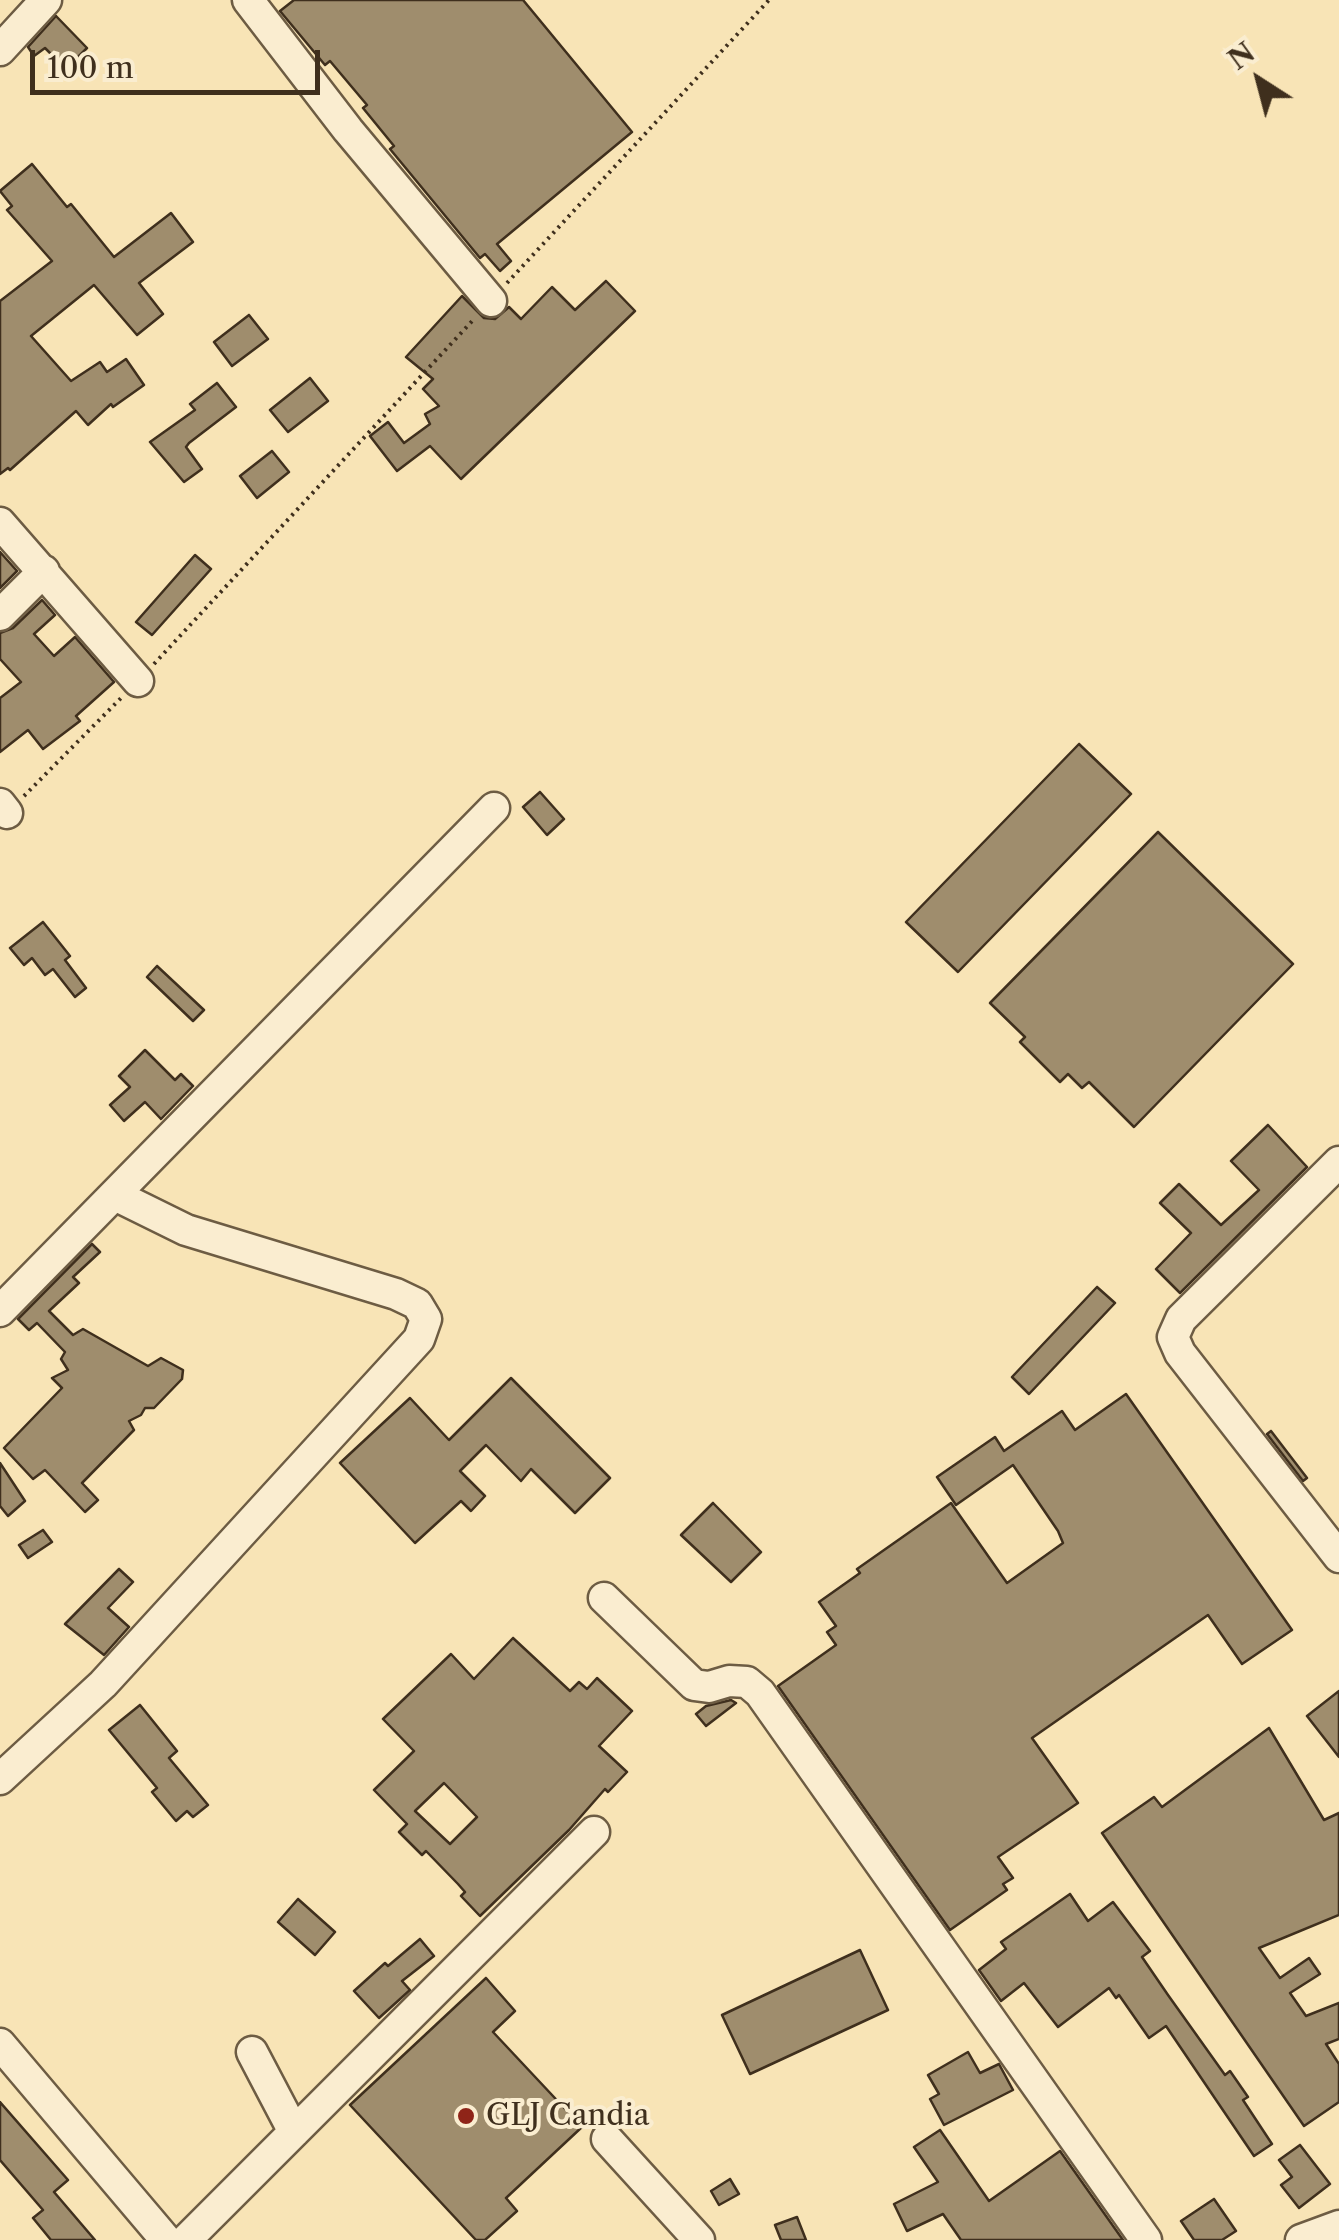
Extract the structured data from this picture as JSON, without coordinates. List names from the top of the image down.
{
  "places": ["GLJ Candia"],
  "scale_bar": "100 m",
  "north": "top left"
}
